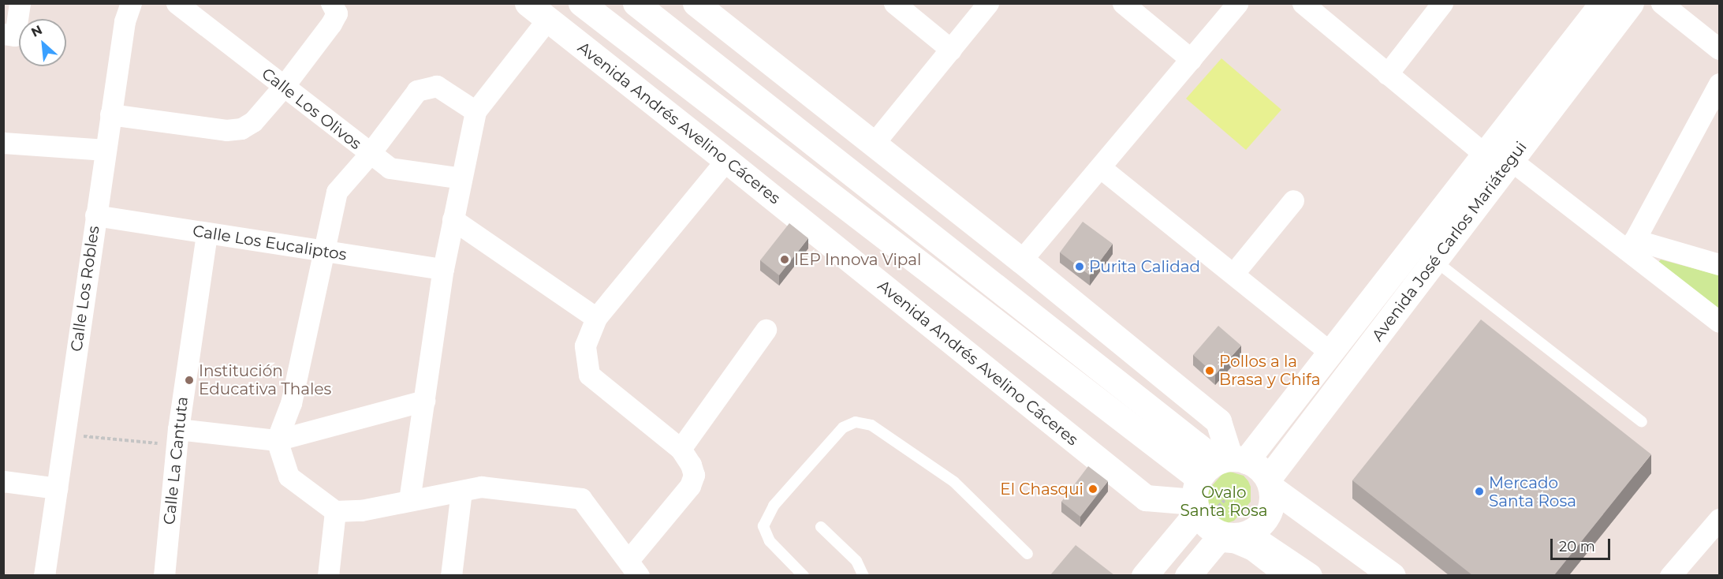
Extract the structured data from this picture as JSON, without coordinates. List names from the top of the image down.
{
  "streets": {
    "street": [
      "Calle Los Olivos",
      "Avenida Andrés Avelino Cáceres",
      "Avenida José Carlos Mariátegui",
      "Calle Los Eucaliptos",
      "Calle Los Robles",
      "Calle La Cantuta"
    ]
  },
  "crossings": [
    ["Avenida Andrés Avelino Cáceres", "Avenida José Carlos Mariátegui"],
    ["Calle Los Eucaliptos", "Calle Los Robles"],
    ["Calle Los Eucaliptos", "Calle La Cantuta"]
  ],
  "parks": ["Ovalo Santa Rosa"],
  "places": [
    "IEP Innova Vipal",
    "Purita Calidad",
    "Pollos a la Brasa y Chifa",
    "Institución Educativa Thales",
    "El Chasqui",
    "Mercado Santa Rosa"
  ],
  "scale_bar": "20 m",
  "north": "top left"
}
